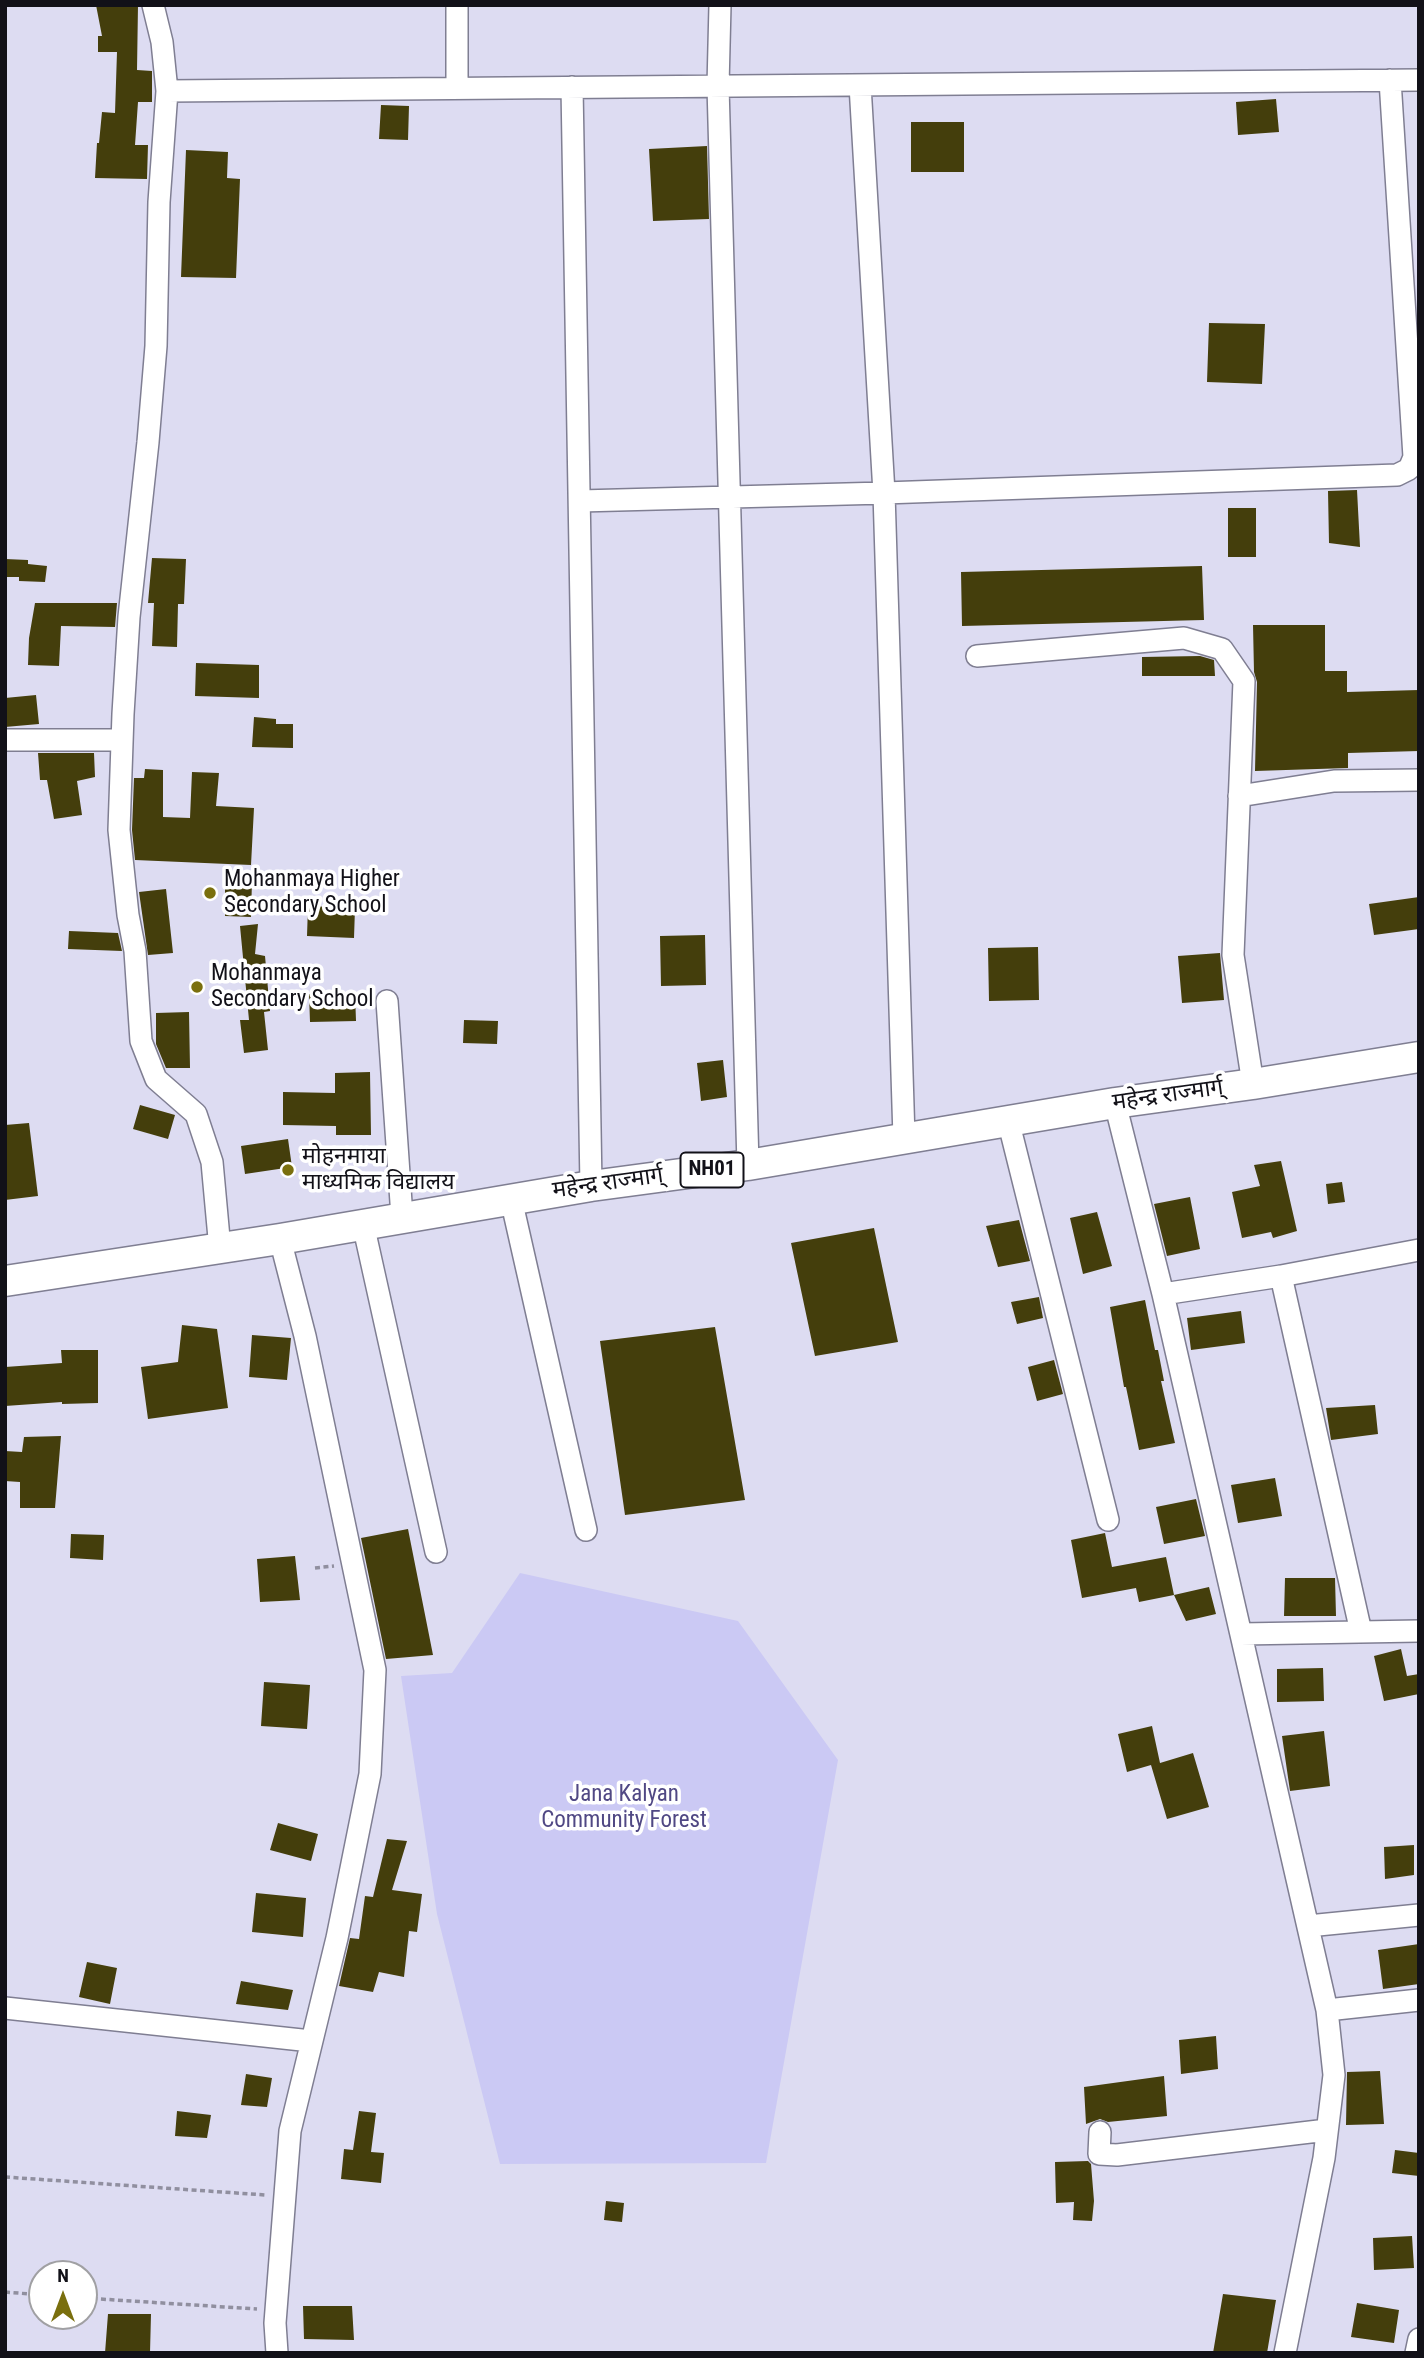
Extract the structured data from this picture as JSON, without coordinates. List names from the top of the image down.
{
  "streets": {
    "highway": ["महेन्द्र राज्मार्ग्", "NH01"]
  },
  "parks": ["Jana Kalyan Community Forest"],
  "places": ["Mohanmaya Higher Secondary School", "Mohanmaya Secondary School", "मोहनमाया माध्यमिक विद्यालय"],
  "north": "top"
}
